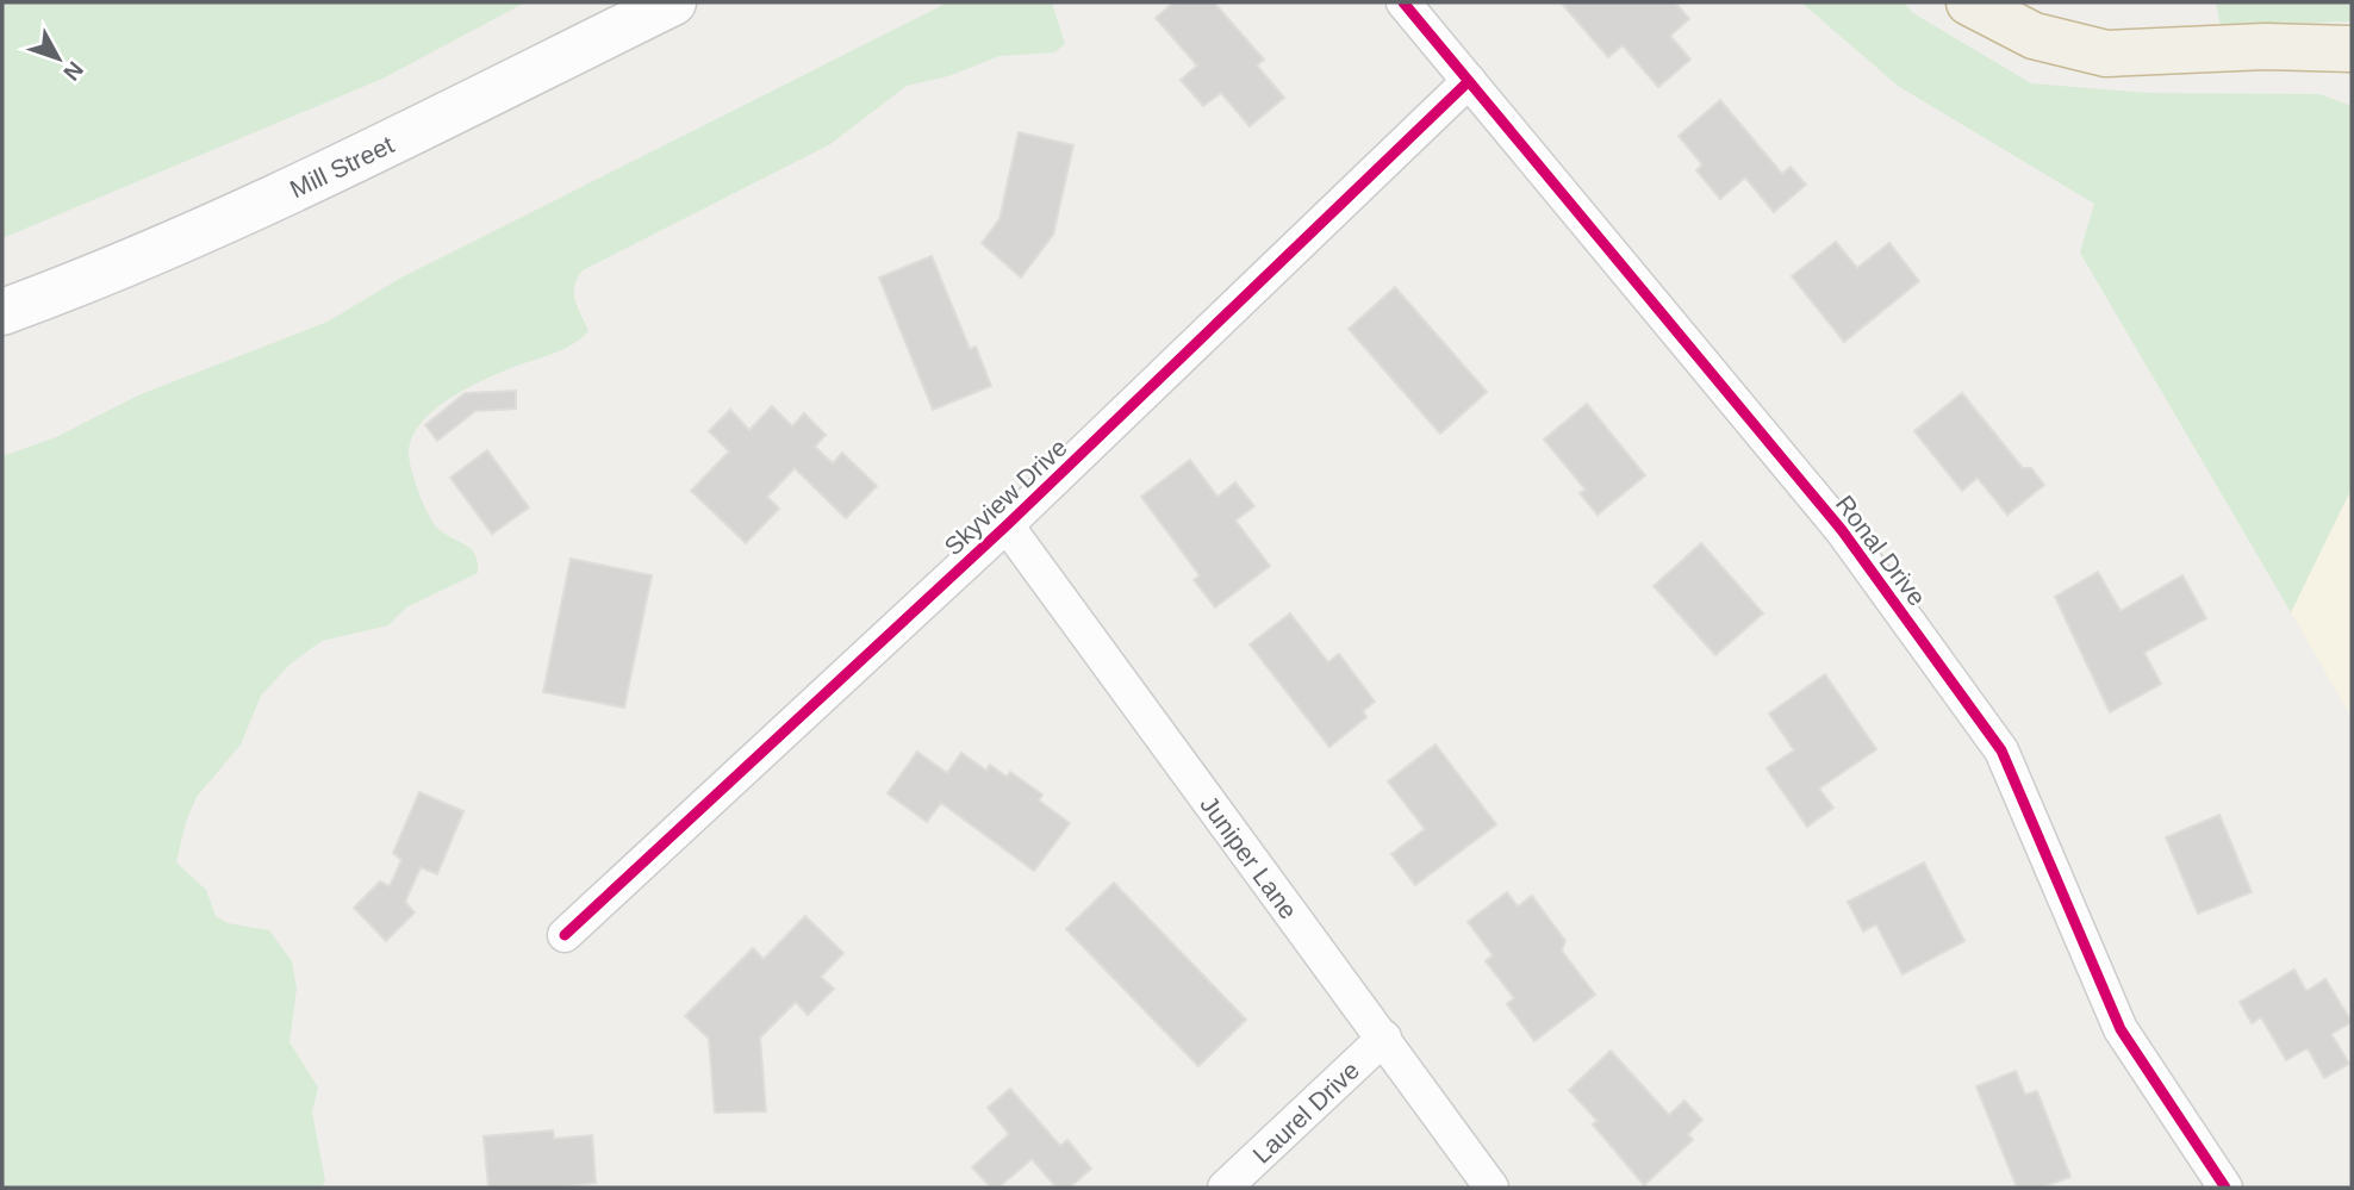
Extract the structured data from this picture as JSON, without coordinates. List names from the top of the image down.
{
  "streets": {
    "main road": ["Mill Street"],
    "street": [
      "Skyview Drive",
      "Ronal Drive",
      "Juniper Lane",
      "Laurel Drive"
    ]
  },
  "crossings": [
    ["Skyview Drive", "Ronal Drive"],
    ["Skyview Drive", "Juniper Lane"],
    ["Juniper Lane", "Laurel Drive"]
  ],
  "north": "bottom right"
}
